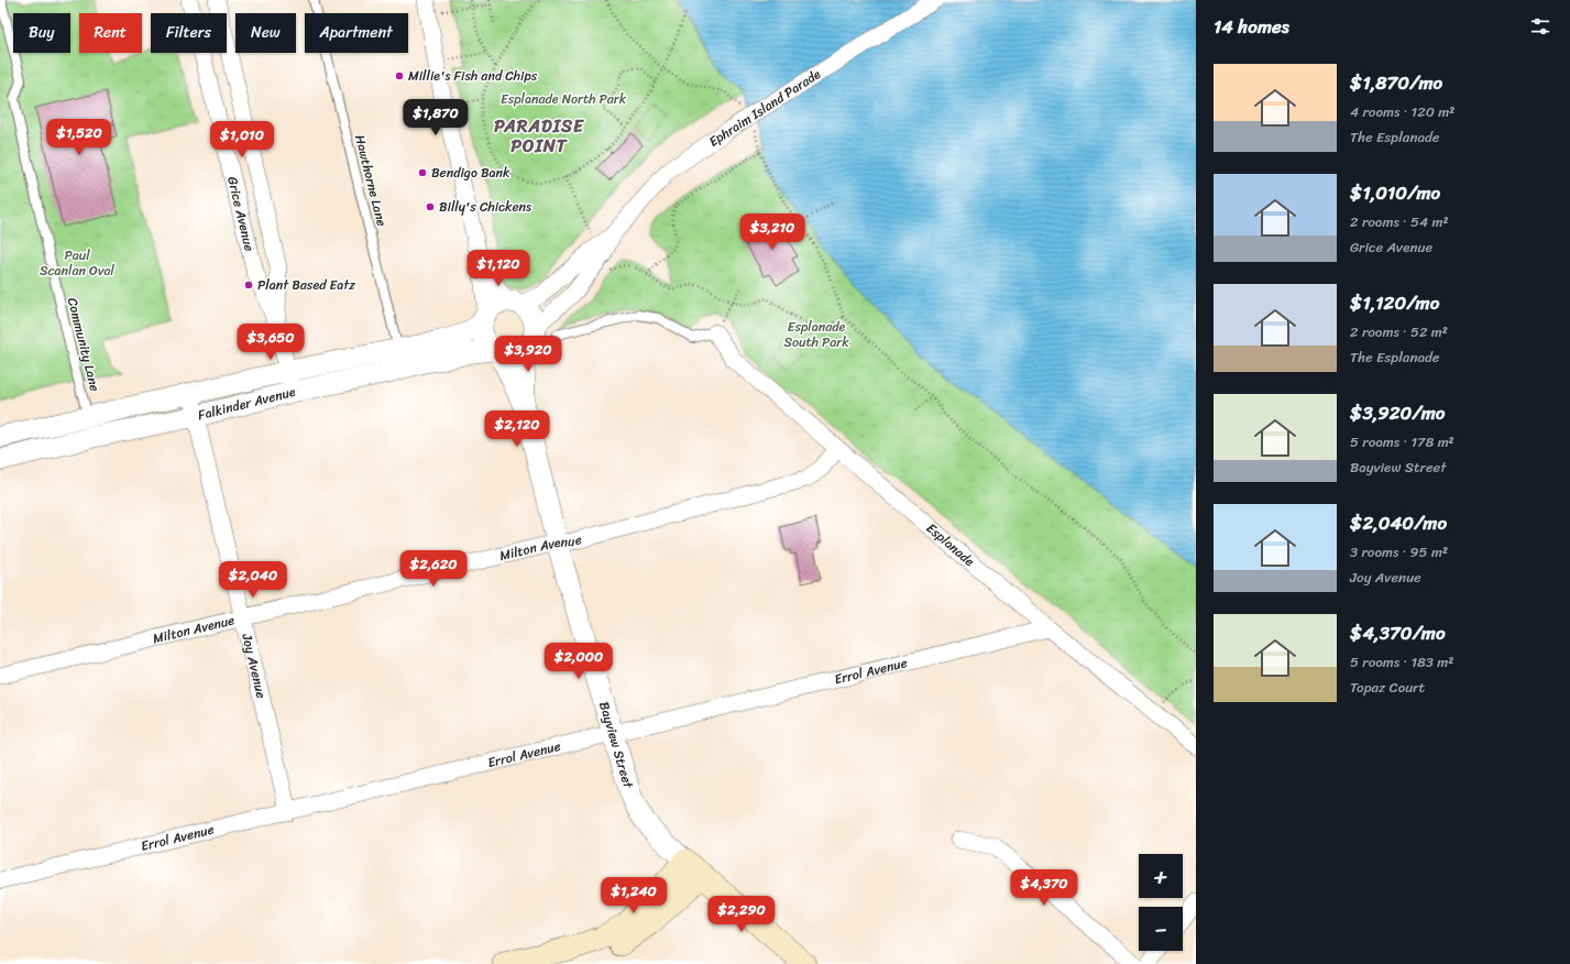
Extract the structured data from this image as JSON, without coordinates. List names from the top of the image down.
{
  "streets": {
    "main road": ["Bayview Street"],
    "street": [
      "Ephraim Island Parade",
      "Grice Avenue",
      "Falkinder Avenue",
      "Esplanade",
      "Milton Avenue",
      "Joy Avenue",
      "Errol Avenue"
    ],
    "lane": ["Hawthorne Lane", "Community Lane"]
  },
  "crossings": [
    ["Ephraim Island Parade", "Falkinder Avenue"],
    ["Ephraim Island Parade", "Bayview Street"],
    ["Hawthorne Lane", "Falkinder Avenue"],
    ["Grice Avenue", "Falkinder Avenue"],
    ["Community Lane", "Falkinder Avenue"],
    ["Falkinder Avenue", "Joy Avenue"],
    ["Falkinder Avenue", "Bayview Street"],
    ["Esplanade", "Milton Avenue"],
    ["Esplanade", "Errol Avenue"],
    ["Milton Avenue", "Joy Avenue"],
    ["Milton Avenue", "Bayview Street"],
    ["Joy Avenue", "Errol Avenue"],
    ["Errol Avenue", "Bayview Street"]
  ],
  "districts": ["PARADISE POINT"],
  "parks": ["Esplanade North Park", "Paul Scanlan Oval", "Esplanade South Park"],
  "places": [
    "Millie's Fish and Chips",
    "Bendigo Bank",
    "Billy's Chickens",
    "Plant Based Eatz"
  ],
  "page": {
    "heading": "14 homes",
    "chip": [
      "Buy",
      "Rent",
      "Filters",
      "New",
      "Apartment"
    ],
    "list": [
      {
        "name": "$1,870/mo",
        "note": "4 rooms · 120 m² · The Esplanade"
      },
      {
        "name": "$1,010/mo",
        "note": "2 rooms · 54 m² · Grice Avenue"
      },
      {
        "name": "$1,120/mo",
        "note": "2 rooms · 52 m² · The Esplanade"
      },
      {
        "name": "$3,920/mo",
        "note": "5 rooms · 178 m² · Bayview Street"
      },
      {
        "name": "$2,040/mo",
        "note": "3 rooms · 95 m² · Joy Avenue"
      },
      {
        "name": "$4,370/mo",
        "note": "5 rooms · 183 m² · Topaz Court"
      }
    ],
    "price": [
      "$1,870",
      "$1,520",
      "$1,010",
      "$3,210",
      "$1,120",
      "$3,650",
      "$3,920",
      "$2,120",
      "$2,620",
      "$2,040",
      "$2,000",
      "$4,370",
      "$1,240",
      "$2,290"
    ],
    "map_buttons": ["+", "−"]
  }
}
